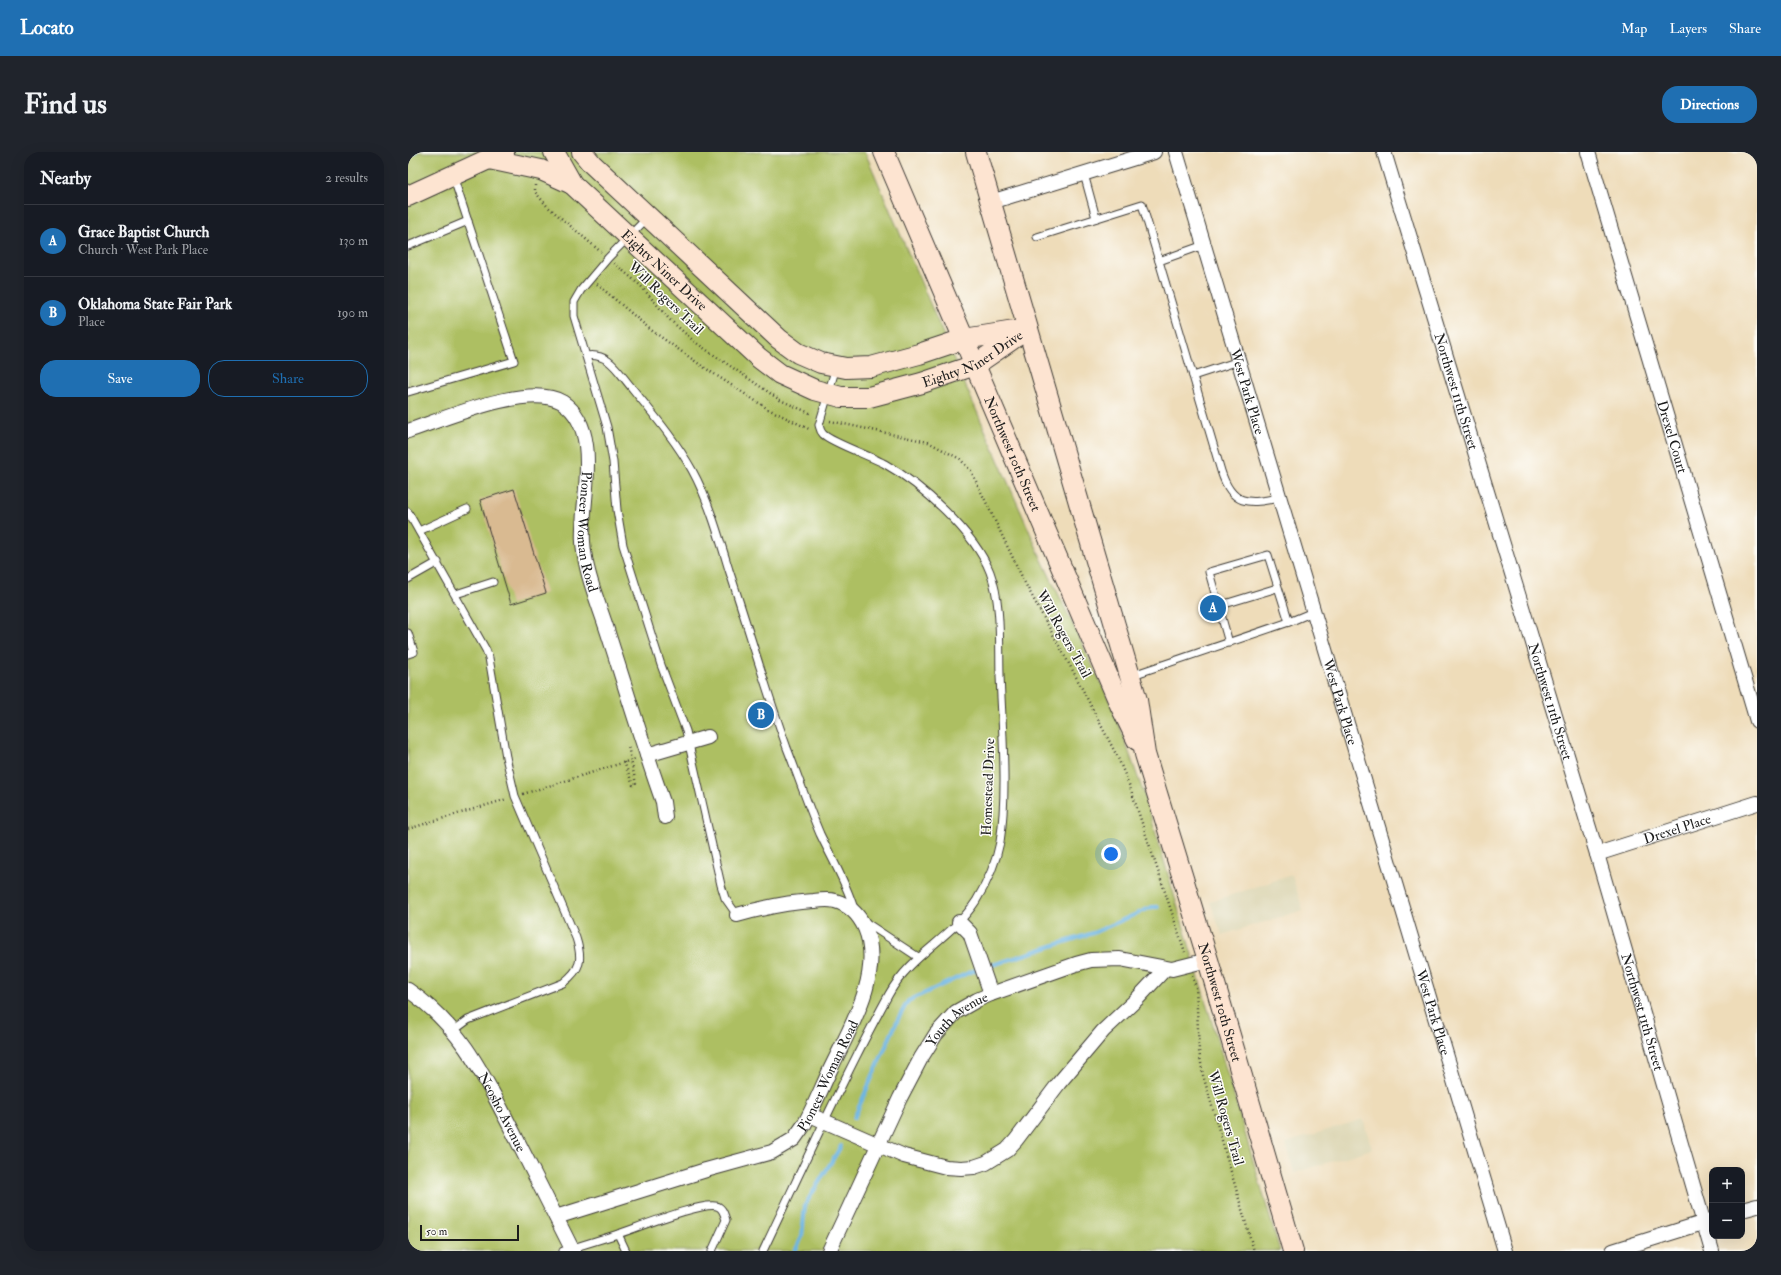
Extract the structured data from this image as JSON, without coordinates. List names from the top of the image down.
{
  "streets": {
    "main road": ["Eighty Niner Drive", "Northwest 10th Street"],
    "street": [
      "West Park Place",
      "Northwest 11th Street",
      "Drexel Court",
      "Pioneer Woman Road",
      "Drexel Place",
      "Youth Avenue",
      "Neosho Avenue"
    ],
    "lane": ["Homestead Drive"],
    "path": ["Will Rogers Trail"]
  },
  "crossings": [
    ["Eighty Niner Drive", "Northwest 10th Street"],
    ["Northwest 11th Street", "Drexel Place"],
    ["Northwest 10th Street", "Youth Avenue"],
    ["Pioneer Woman Road", "Neosho Avenue"]
  ],
  "scale_bar": "50 m",
  "page": {
    "header": "Locato",
    "nav": ["Map", "Layers", "Share"],
    "buttons": [
      "Directions",
      ["Save", "Share"]
    ],
    "title": "Find us",
    "heading": ["Nearby", "2 results"],
    "list": [
      {
        "mark": "A",
        "name": "Grace Baptist Church",
        "note": "Church · West Park Place",
        "value": "130 m"
      },
      {
        "mark": "B",
        "name": "Oklahoma State Fair Park",
        "note": "Place",
        "value": "190 m"
      }
    ],
    "pins": ["A", "B"],
    "map_buttons": ["+", "−"],
    "scale": "50 m"
  }
}
